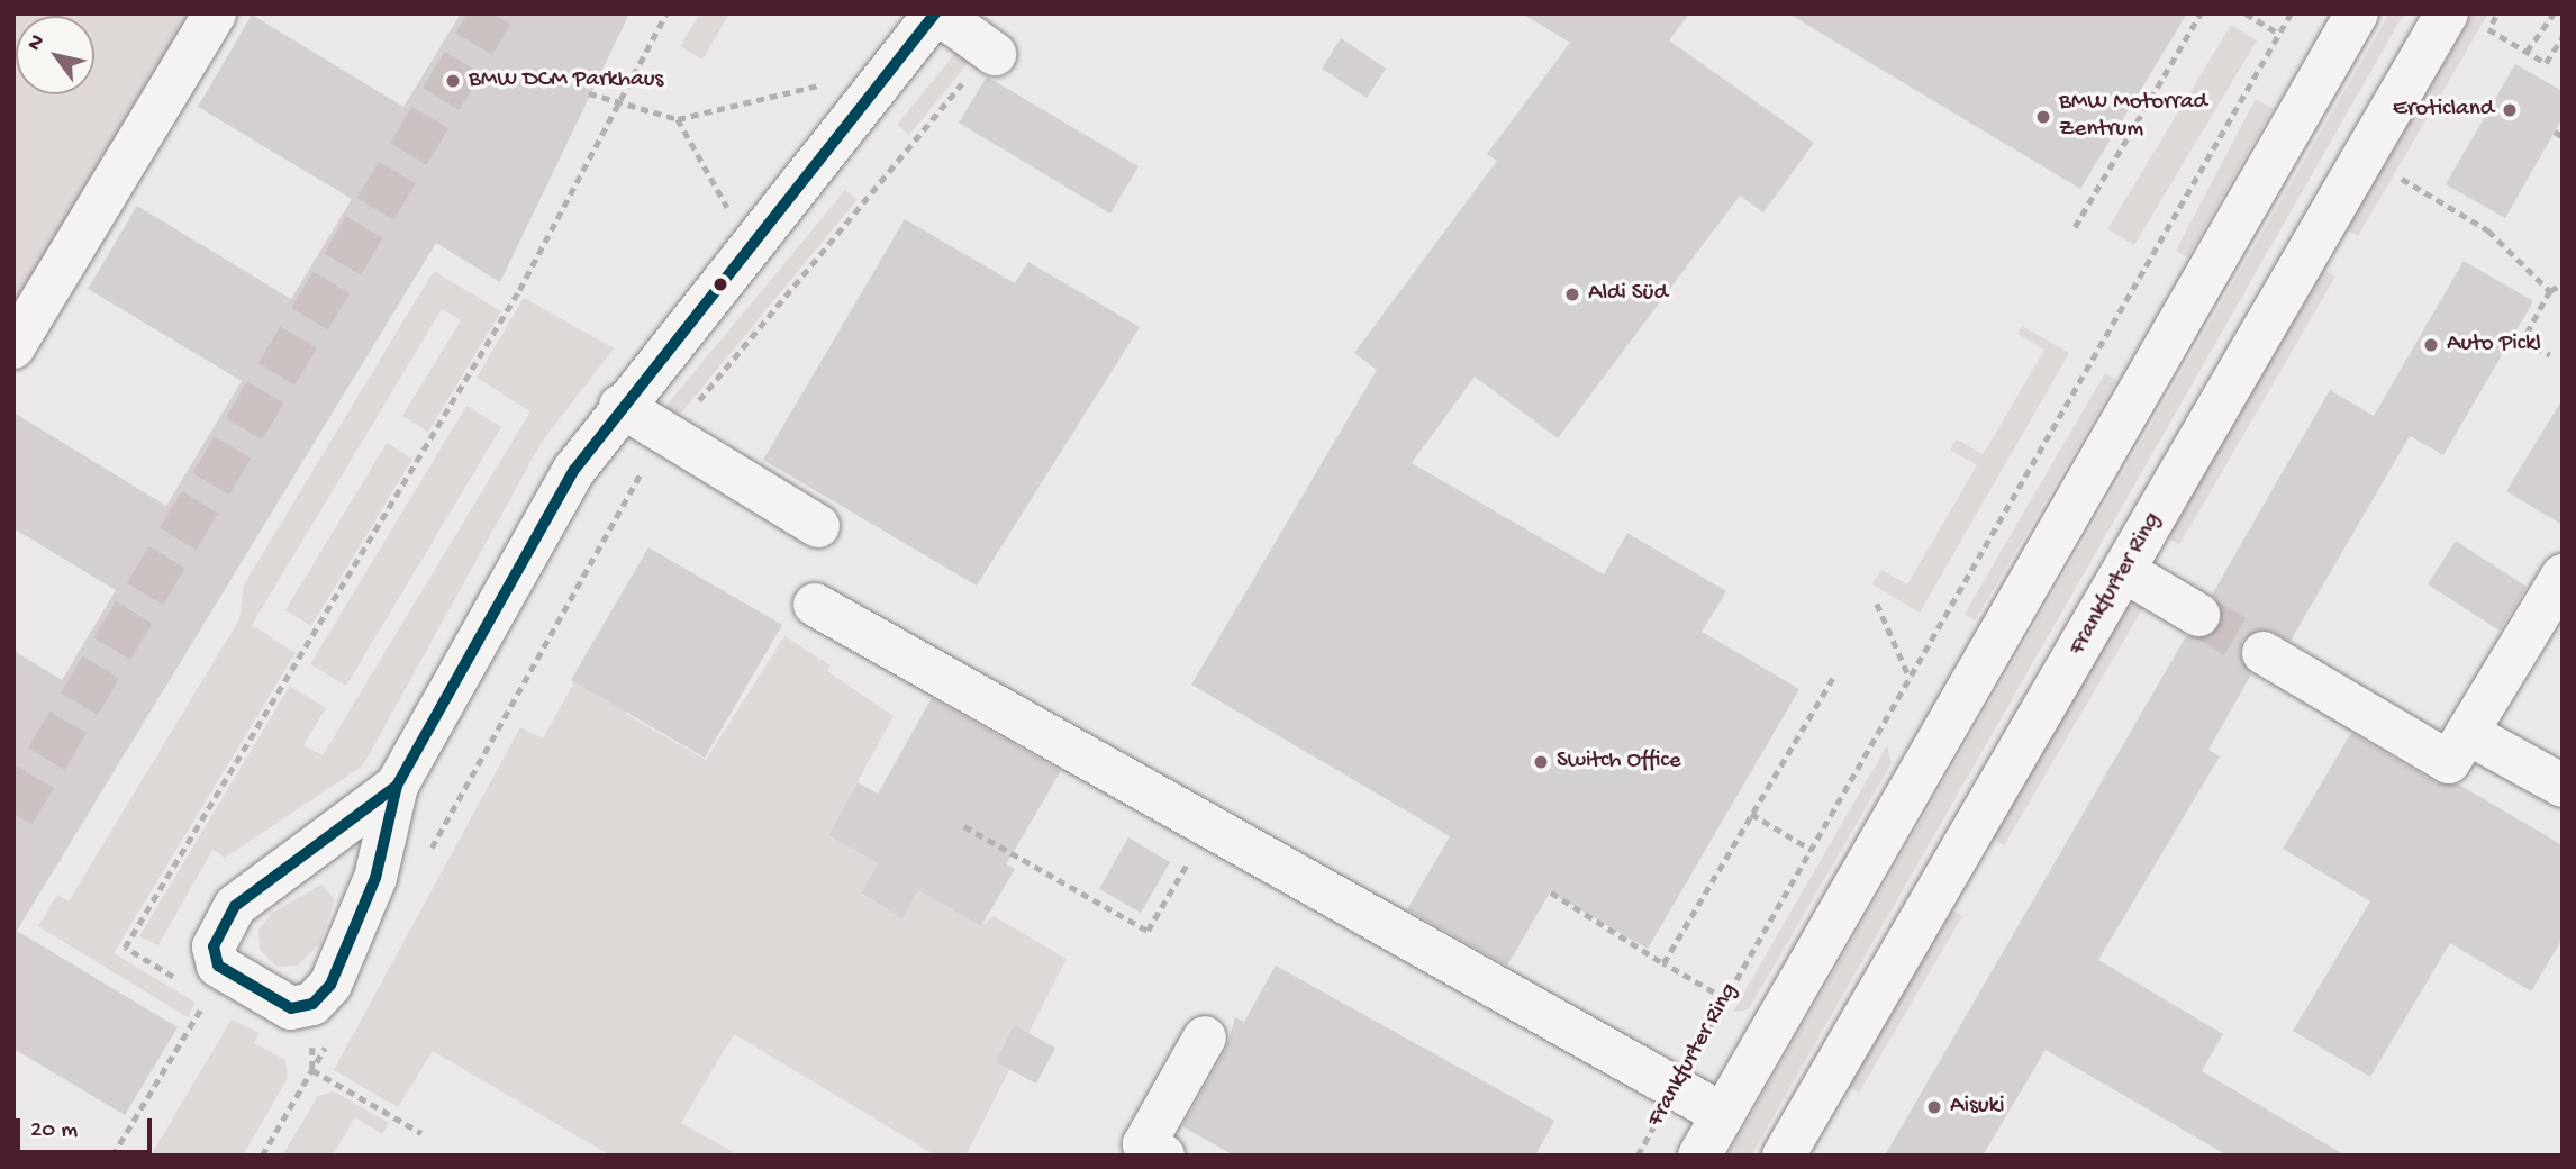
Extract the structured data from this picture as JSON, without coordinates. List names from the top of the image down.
{
  "streets": {
    "main road": ["Frankfurter Ring"]
  },
  "places": [
    "BMW DCM Parkhaus",
    "Eroticland",
    "BMW Motorrad Zentrum",
    "Aldi Süd",
    "Auto Pickl",
    "Switch Office",
    "Aisuki"
  ],
  "scale_bar": "20 m",
  "north": "top left"
}
